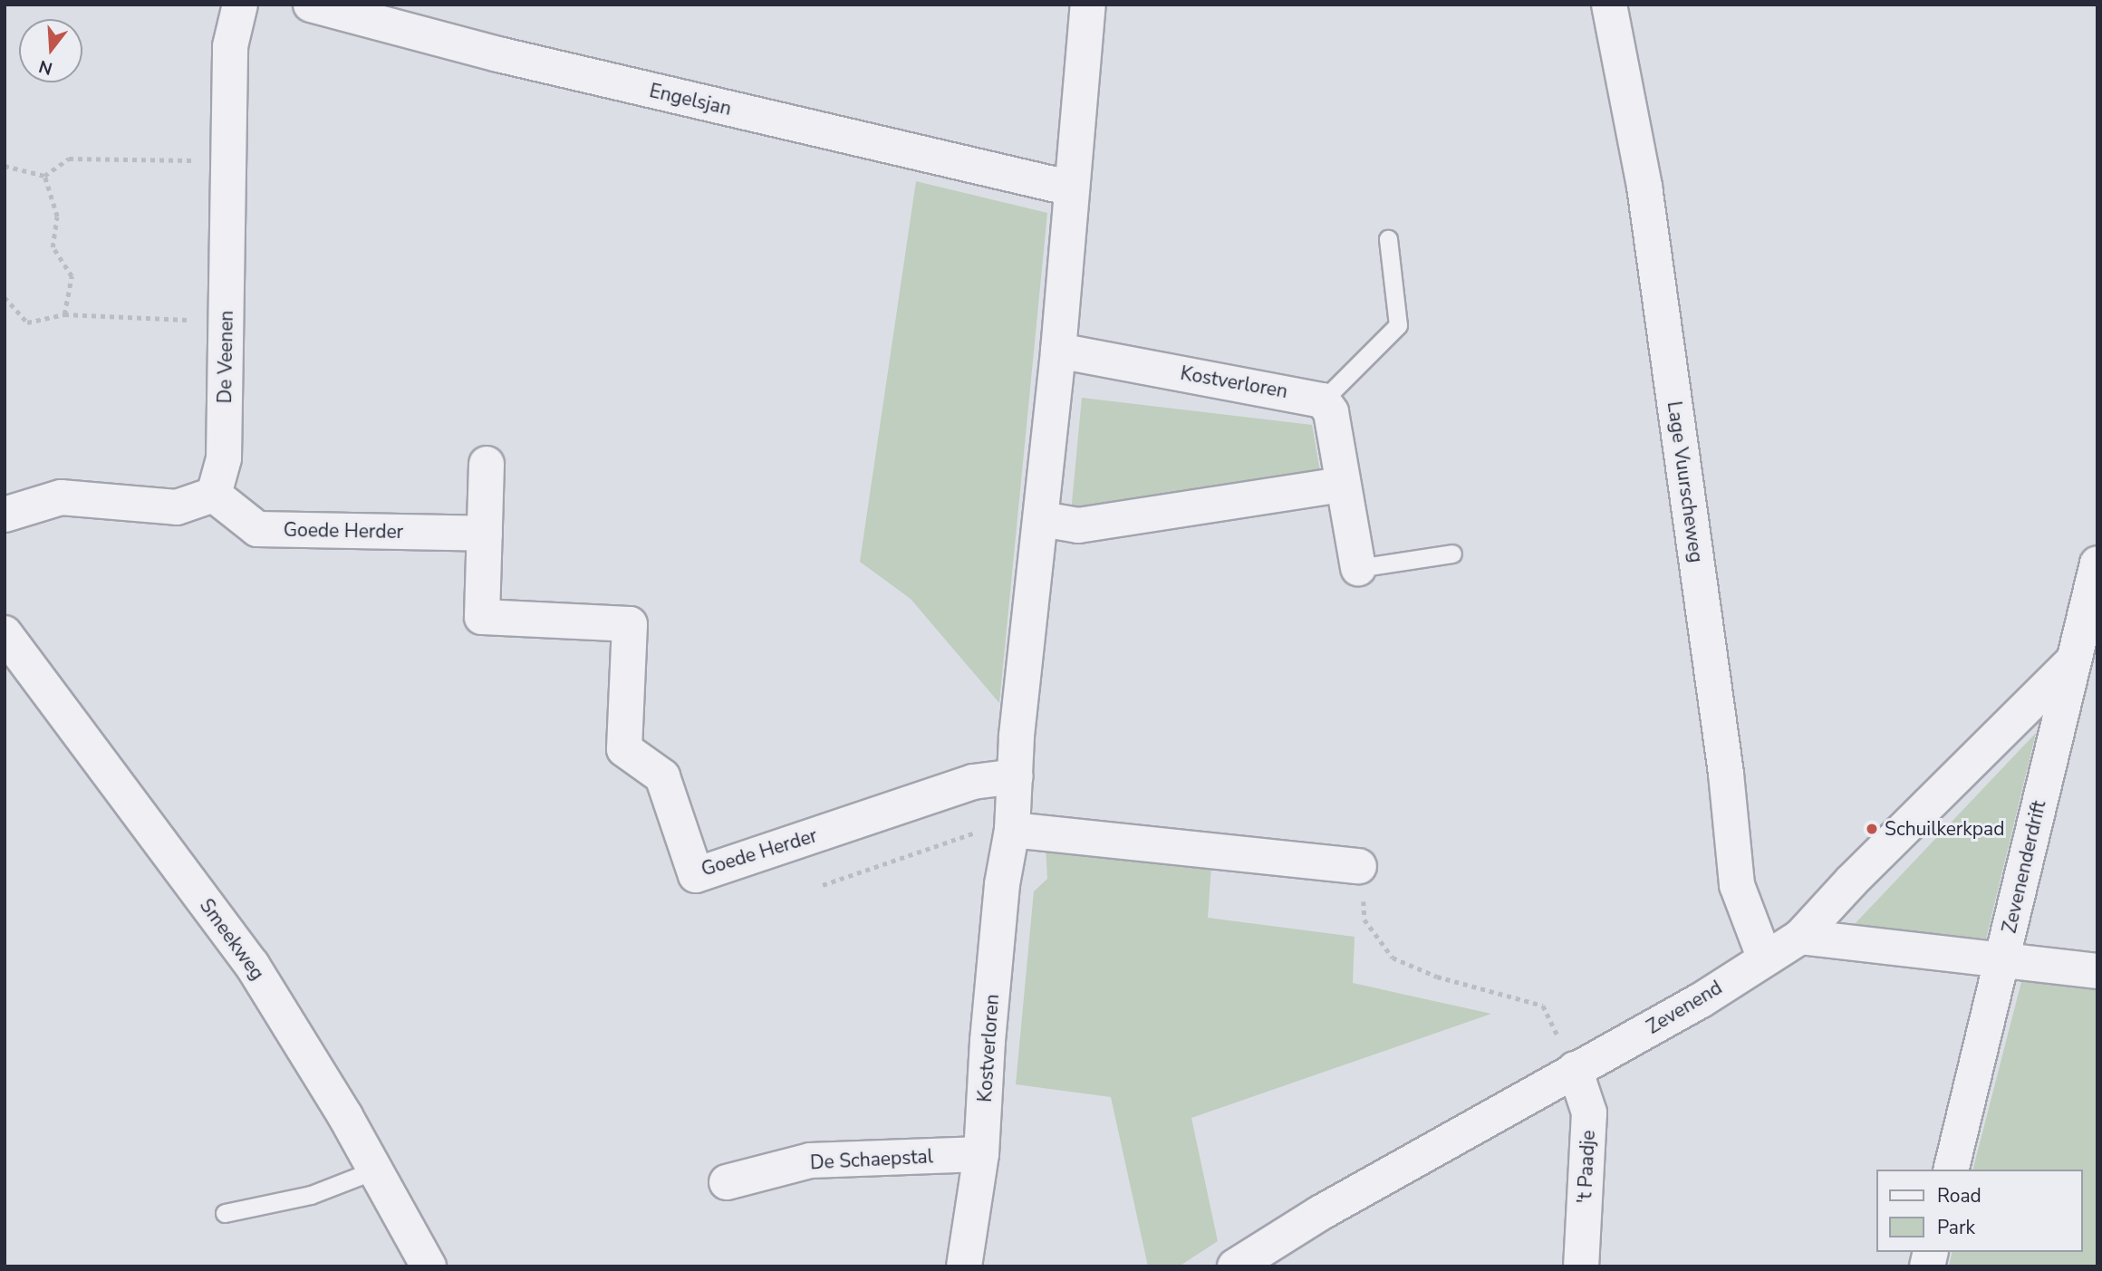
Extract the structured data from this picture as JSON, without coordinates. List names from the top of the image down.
{
  "streets": {
    "street": [
      "Engelsjan",
      "De Veenen",
      "Kostverloren",
      "Lage Vuurscheweg",
      "Goede Herder",
      "Zevenenderdrift",
      "Smeekweg",
      "Zevenend",
      "De Schaepstal",
      "'t Paadje"
    ]
  },
  "crossings": [
    ["Engelsjan", "Kostverloren"],
    ["De Veenen", "Goede Herder"],
    ["Kostverloren", "Goede Herder"],
    ["Kostverloren", "De Schaepstal"],
    ["Lage Vuurscheweg", "Zevenend"],
    ["Zevenenderdrift", "Zevenend"],
    ["Zevenend", "'t Paadje"]
  ],
  "places": ["Schuilkerkpad"],
  "legend": ["Road", "Park"],
  "north": "bottom"
}
